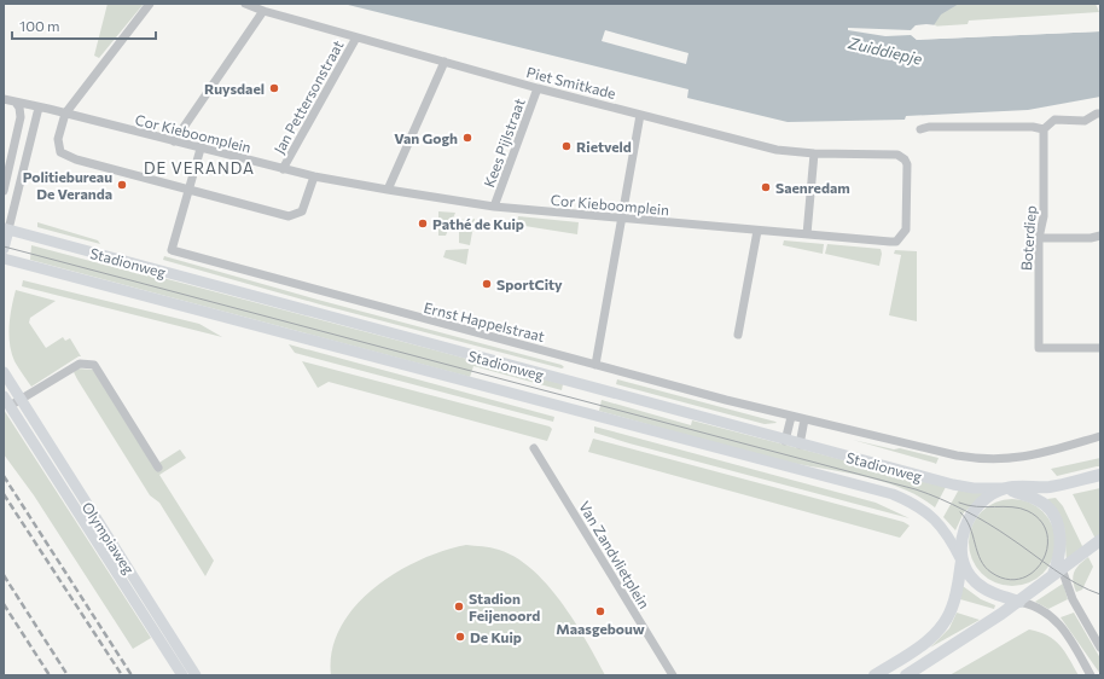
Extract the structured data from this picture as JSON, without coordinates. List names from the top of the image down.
{
  "streets": {
    "main road": ["Stadionweg", "Olympiaweg"],
    "street": [
      "Piet Smitkade",
      "Jan Pettersonstraat",
      "Cor Kieboomplein",
      "Kees Pijlstraat",
      "Boterdiep",
      "Ernst Happelstraat",
      "Van Zandvlietplein"
    ]
  },
  "crossings": [
    ["Piet Smitkade", "Jan Pettersonstraat"],
    ["Piet Smitkade", "Cor Kieboomplein"],
    ["Piet Smitkade", "Kees Pijlstraat"],
    ["Jan Pettersonstraat", "Cor Kieboomplein"],
    ["Cor Kieboomplein", "Kees Pijlstraat"],
    ["Stadionweg", "Ernst Happelstraat"]
  ],
  "districts": ["DE VERANDA"],
  "water": ["Zuiddiepje"],
  "places": [
    "Ruysdael",
    "Van Gogh",
    "Rietveld",
    "Politiebureau De Veranda",
    "Saenredam",
    "Pathé de Kuip",
    "SportCity",
    "Stadion Feijenoord",
    "Maasgebouw",
    "De Kuip"
  ],
  "scale_bar": "100 m"
}
